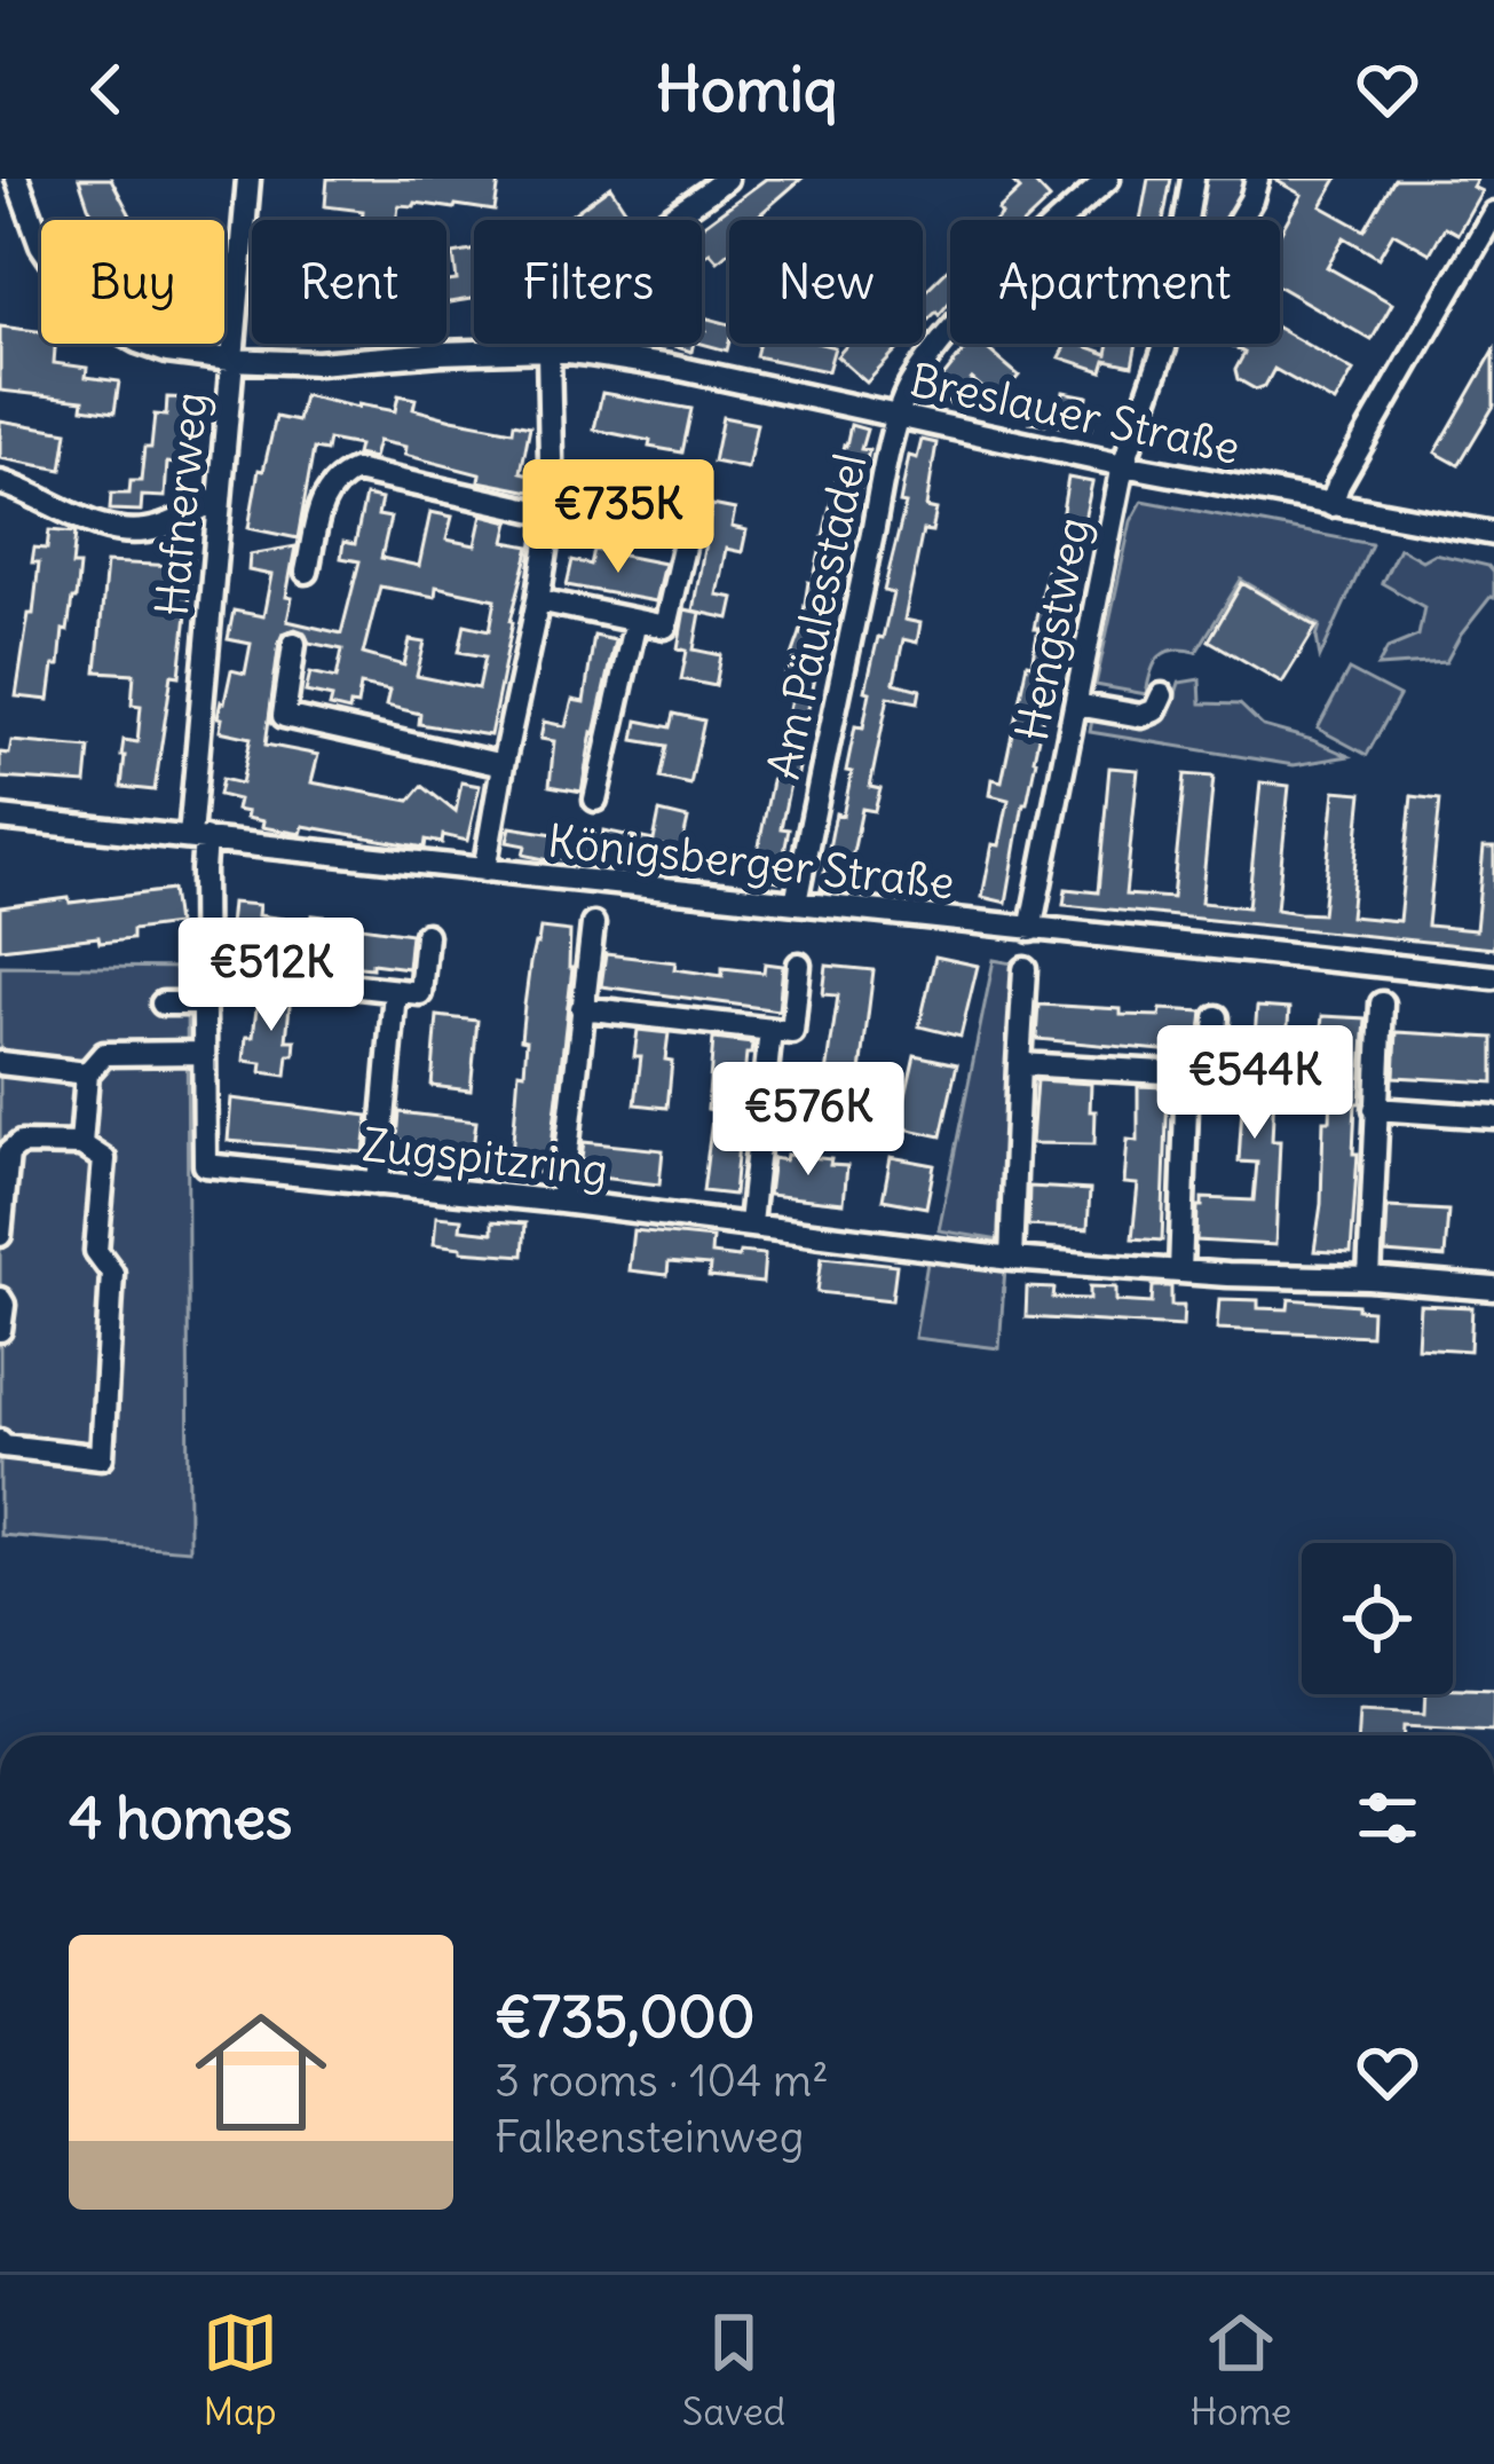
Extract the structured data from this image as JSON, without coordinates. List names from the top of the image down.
{
  "streets": {
    "street": [
      "Breslauer Straße",
      "Hafnerweg",
      "Am Päulesstadel",
      "Hengstweg",
      "Königsberger Straße",
      "Zugspitzring"
    ]
  },
  "crossings": [
    ["Breslauer Straße", "Hafnerweg"],
    ["Breslauer Straße", "Am Päulesstadel"],
    ["Breslauer Straße", "Hengstweg"],
    ["Hafnerweg", "Königsberger Straße"],
    ["Hafnerweg", "Zugspitzring"],
    ["Am Päulesstadel", "Königsberger Straße"],
    ["Hengstweg", "Königsberger Straße"],
    ["Königsberger Straße", "Zugspitzring"]
  ],
  "page": {
    "header": "Homiq",
    "chip": [
      "Buy",
      "Rent",
      "Filters",
      "New",
      "Apartment"
    ],
    "price": [
      "€735K",
      "€512K",
      "€544K",
      "€576K"
    ],
    "heading": "4 homes",
    "list": [
      {
        "name": "€735,000",
        "note": "3 rooms · 104 m² · Falkensteinweg"
      }
    ],
    "tabs": ["Map", "Saved", "Home"]
  }
}
